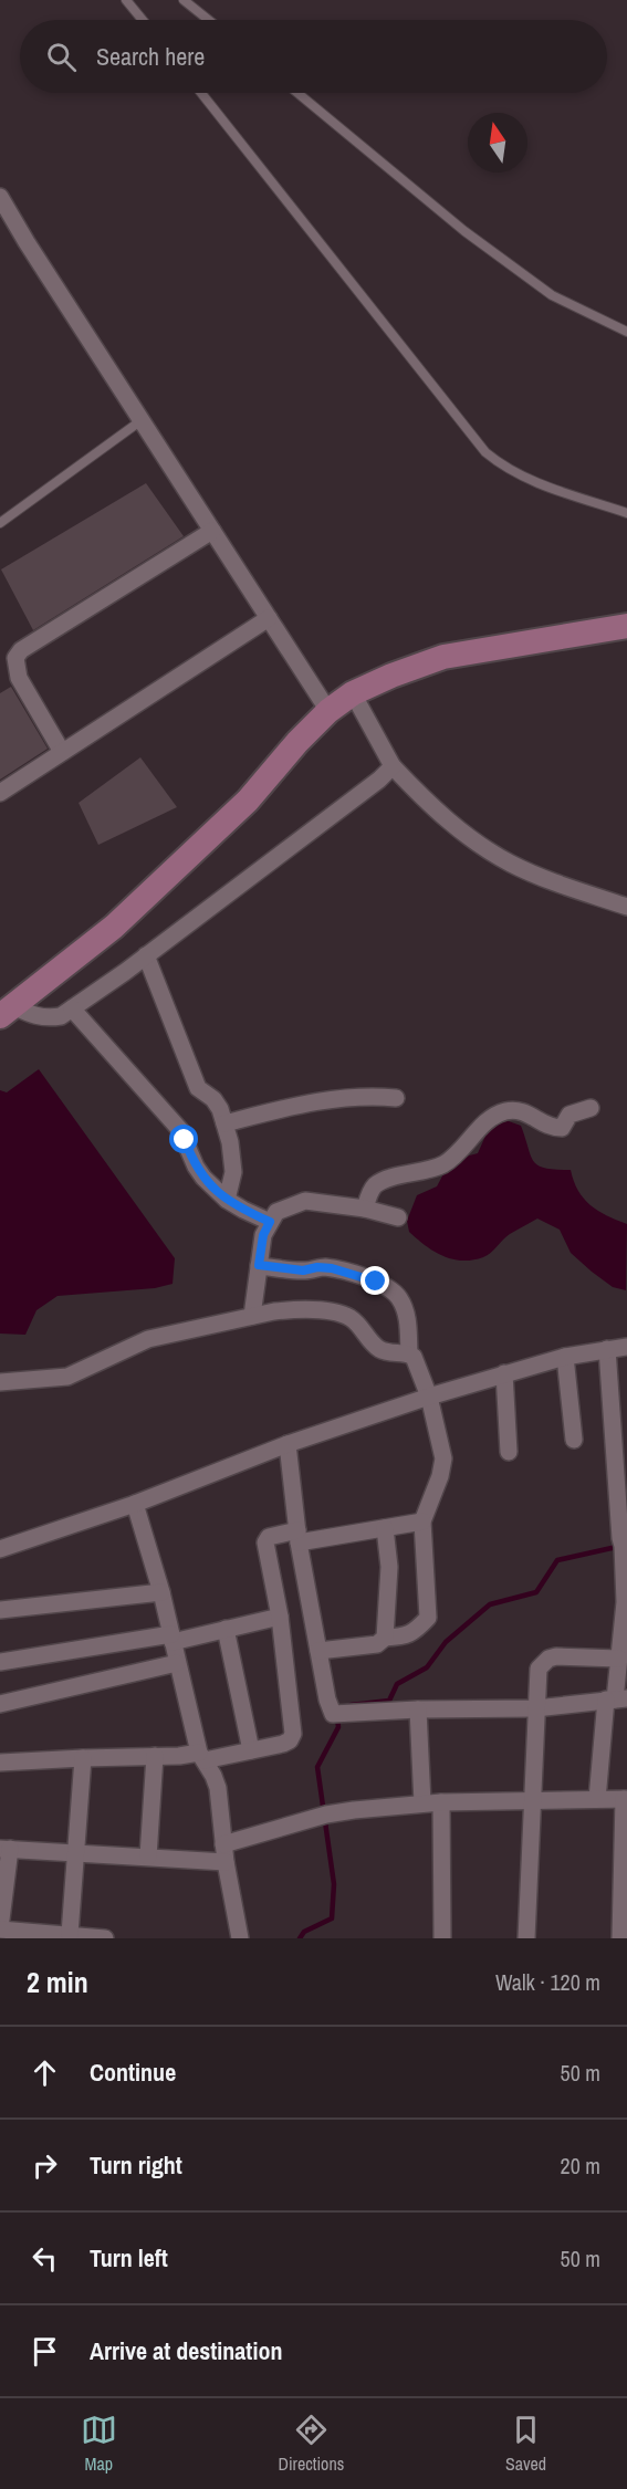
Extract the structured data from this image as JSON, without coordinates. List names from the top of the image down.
{
  "north": "top",
  "page": {
    "search": "Search here",
    "heading": ["2 min", "Walk · 120 m"],
    "list": [
      ["Continue", "50 m"],
      ["Turn right", "20 m"],
      ["Turn left", "50 m"],
      "Arrive at destination"
    ],
    "nav": ["Map", "Directions", "Saved"]
  }
}
